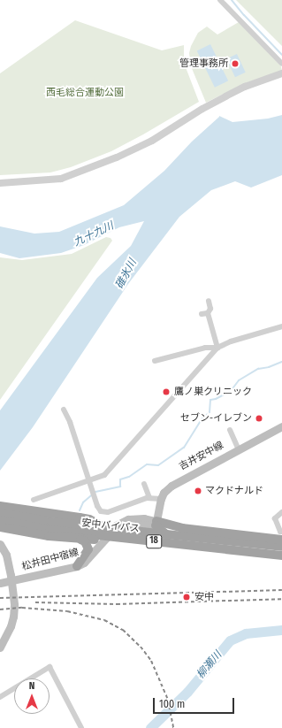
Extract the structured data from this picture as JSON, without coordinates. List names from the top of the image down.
{
  "streets": {
    "highway": ["安中バイパス", "18"],
    "main road": ["吉井安中線", "松井田中宿線"]
  },
  "crossings": [
    ["吉井安中線", "松井田中宿線"]
  ],
  "water": ["九十九川", "碓氷川", "柳瀬川"],
  "parks": ["西毛総合運動公園"],
  "places": [
    "管理事務所",
    "鷹ノ巣クリニック",
    "セブン-イレブン",
    "マクドナルド",
    "安中"
  ],
  "scale_bar": "100 m",
  "north": "top"
}
